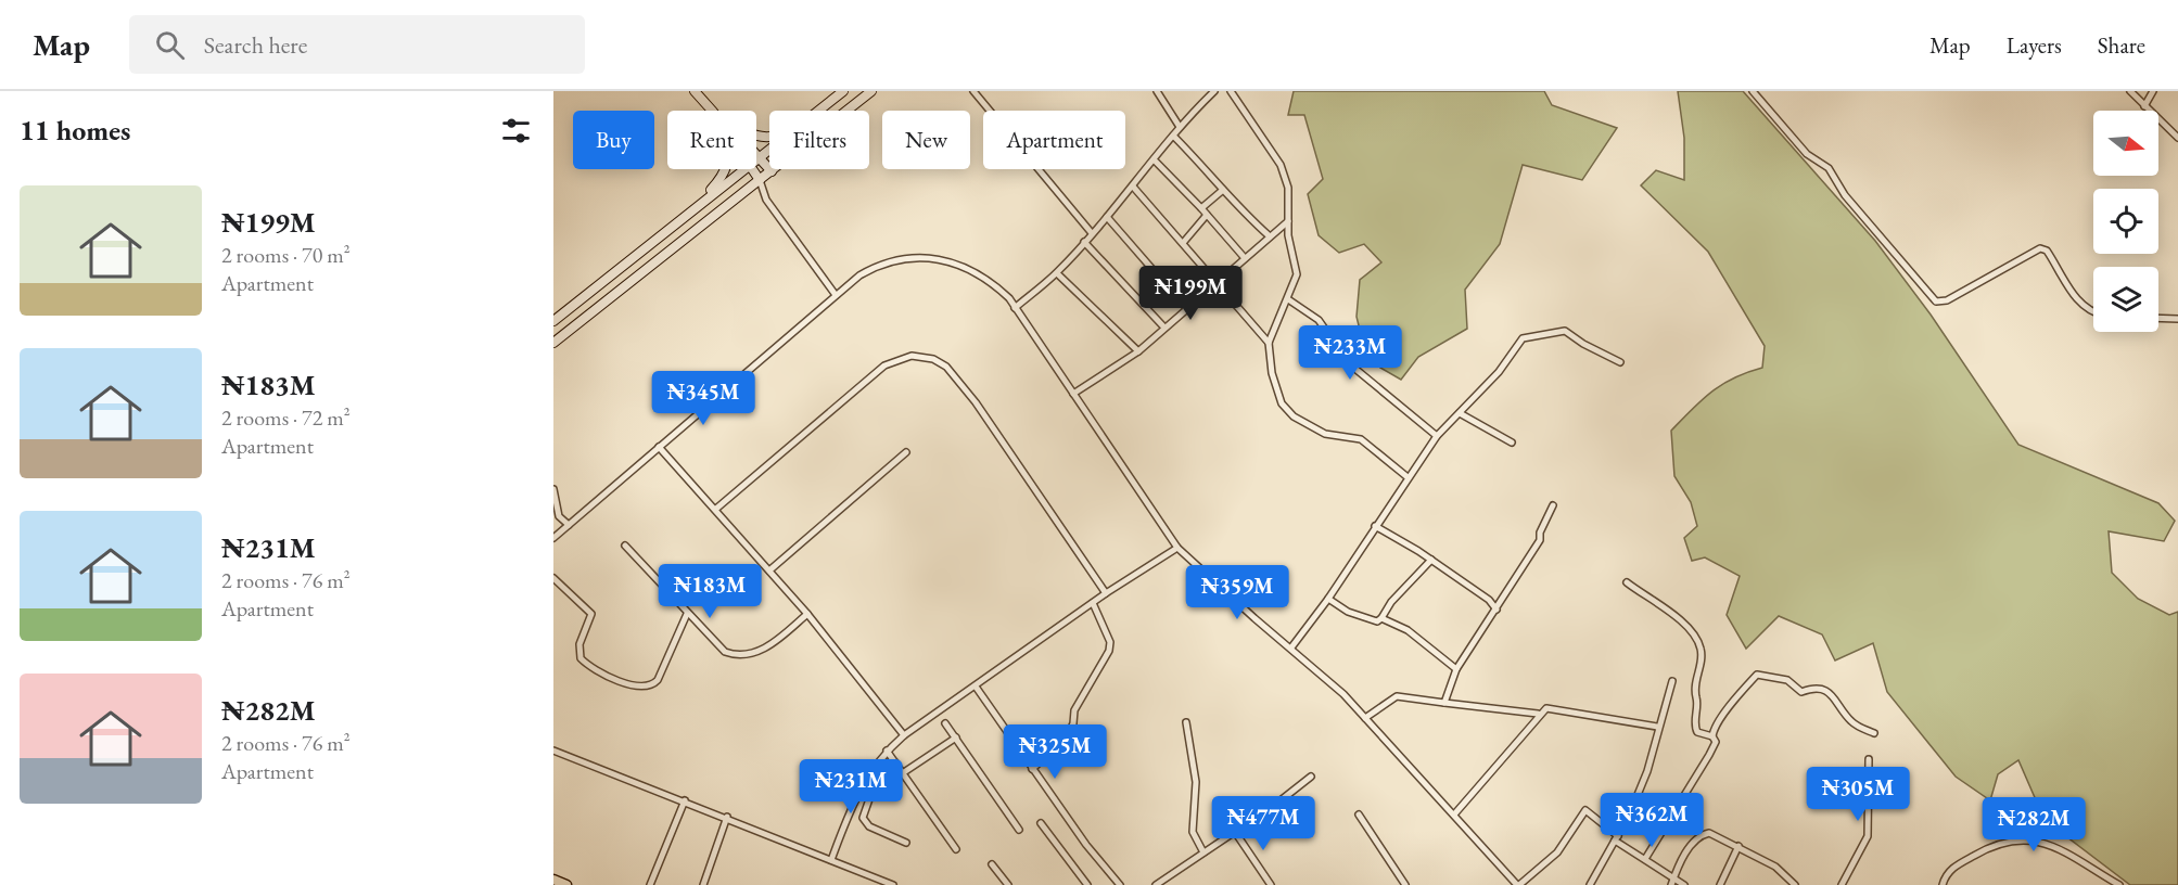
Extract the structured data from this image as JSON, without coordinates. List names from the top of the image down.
{
  "north": "right",
  "page": {
    "header": "Map",
    "search": "Search here",
    "nav": ["Map", "Layers", "Share"],
    "heading": "11 homes",
    "chip": [
      "Buy",
      "Rent",
      "Filters",
      "New",
      "Apartment"
    ],
    "list": [
      {
        "name": "₦199M",
        "note": "2 rooms · 70 m² · Apartment"
      },
      {
        "name": "₦183M",
        "note": "2 rooms · 72 m² · Apartment"
      },
      {
        "name": "₦231M",
        "note": "2 rooms · 76 m² · Apartment"
      },
      {
        "name": "₦282M",
        "note": "2 rooms · 76 m² · Apartment"
      }
    ],
    "price": [
      "₦199M",
      "₦233M",
      "₦345M",
      "₦183M",
      "₦359M",
      "₦325M",
      "₦231M",
      "₦305M",
      "₦362M",
      "₦477M",
      "₦282M"
    ]
  }
}
